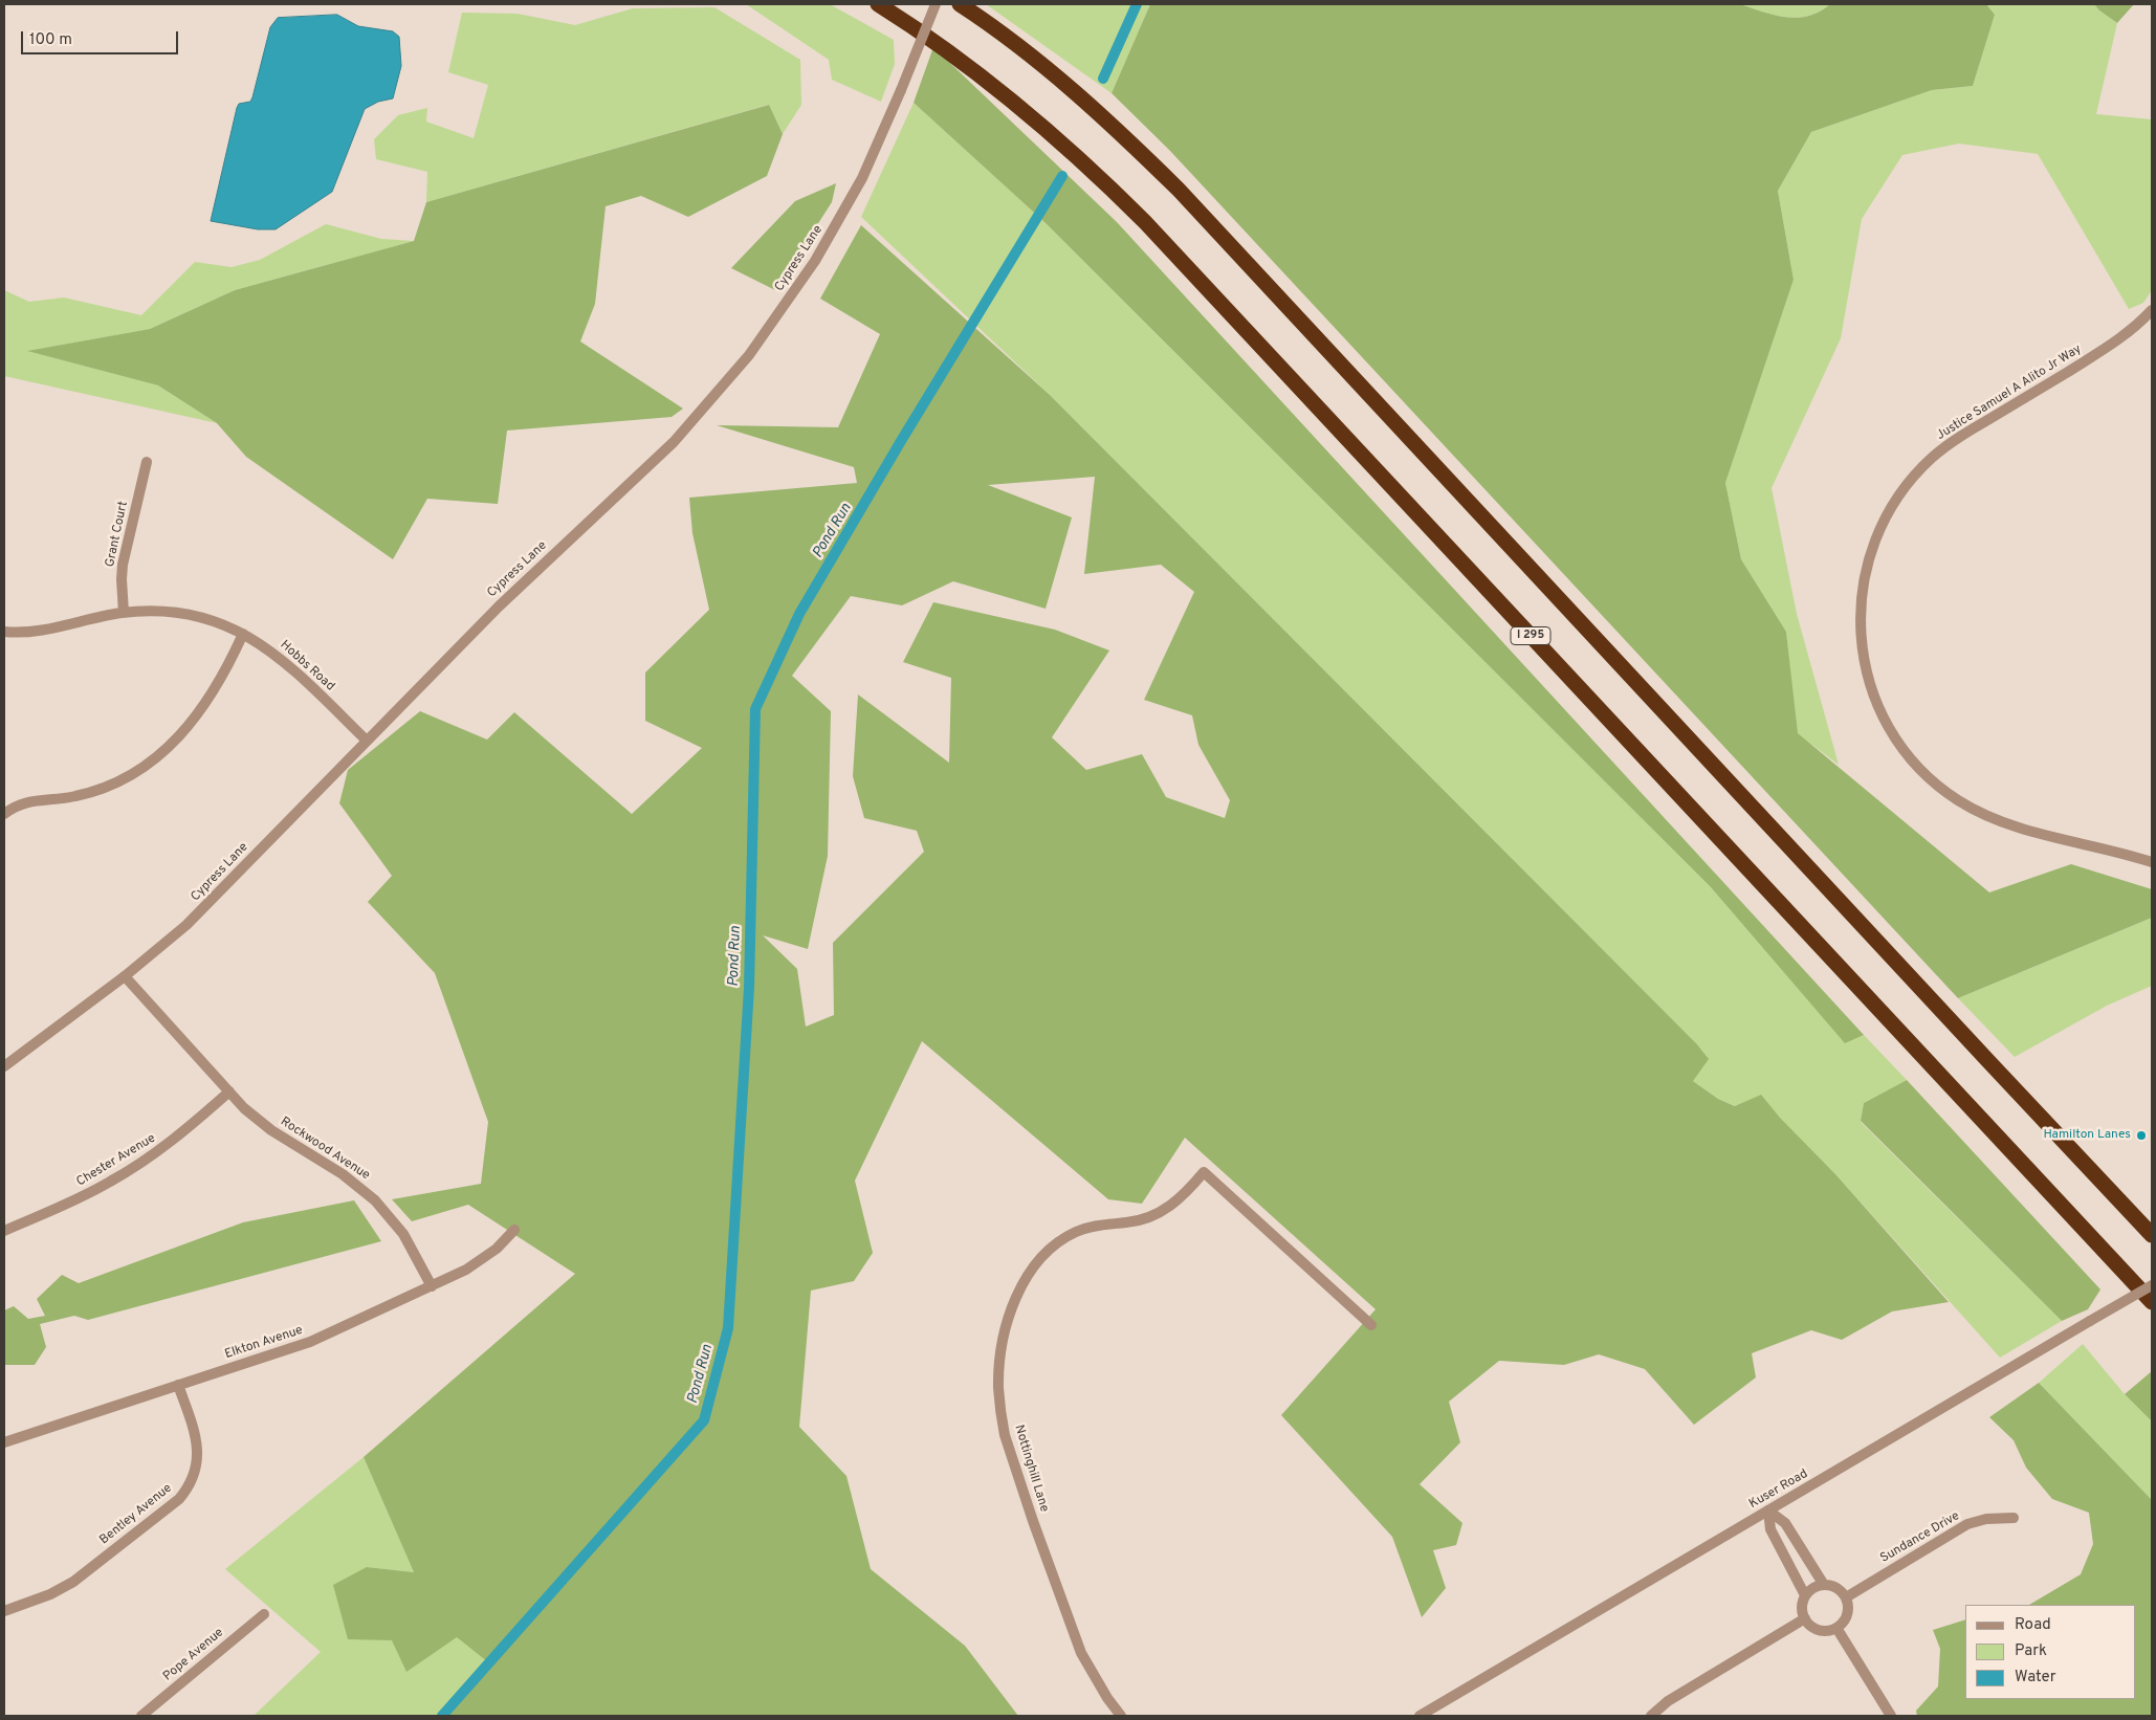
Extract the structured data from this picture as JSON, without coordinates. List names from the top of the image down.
{
  "streets": {
    "highway": ["I 295"],
    "street": [
      "Cypress Lane",
      "Justice Samuel A Alito Jr Way",
      "Grant Court",
      "Hobbs Road",
      "Rockwood Avenue",
      "Chester Avenue",
      "Elkton Avenue",
      "Nottinghill Lane",
      "Kuser Road",
      "Bentley Avenue",
      "Sundance Drive",
      "Pope Avenue"
    ]
  },
  "crossings": [
    ["Cypress Lane", "Hobbs Road"],
    ["Cypress Lane", "Rockwood Avenue"],
    ["Grant Court", "Hobbs Road"],
    ["Rockwood Avenue", "Chester Avenue"],
    ["Rockwood Avenue", "Elkton Avenue"],
    ["Elkton Avenue", "Bentley Avenue"]
  ],
  "water": ["Pond Run"],
  "places": ["Hamilton Lanes"],
  "legend": ["Road", "Park", "Water"],
  "scale_bar": "100 m"
}
